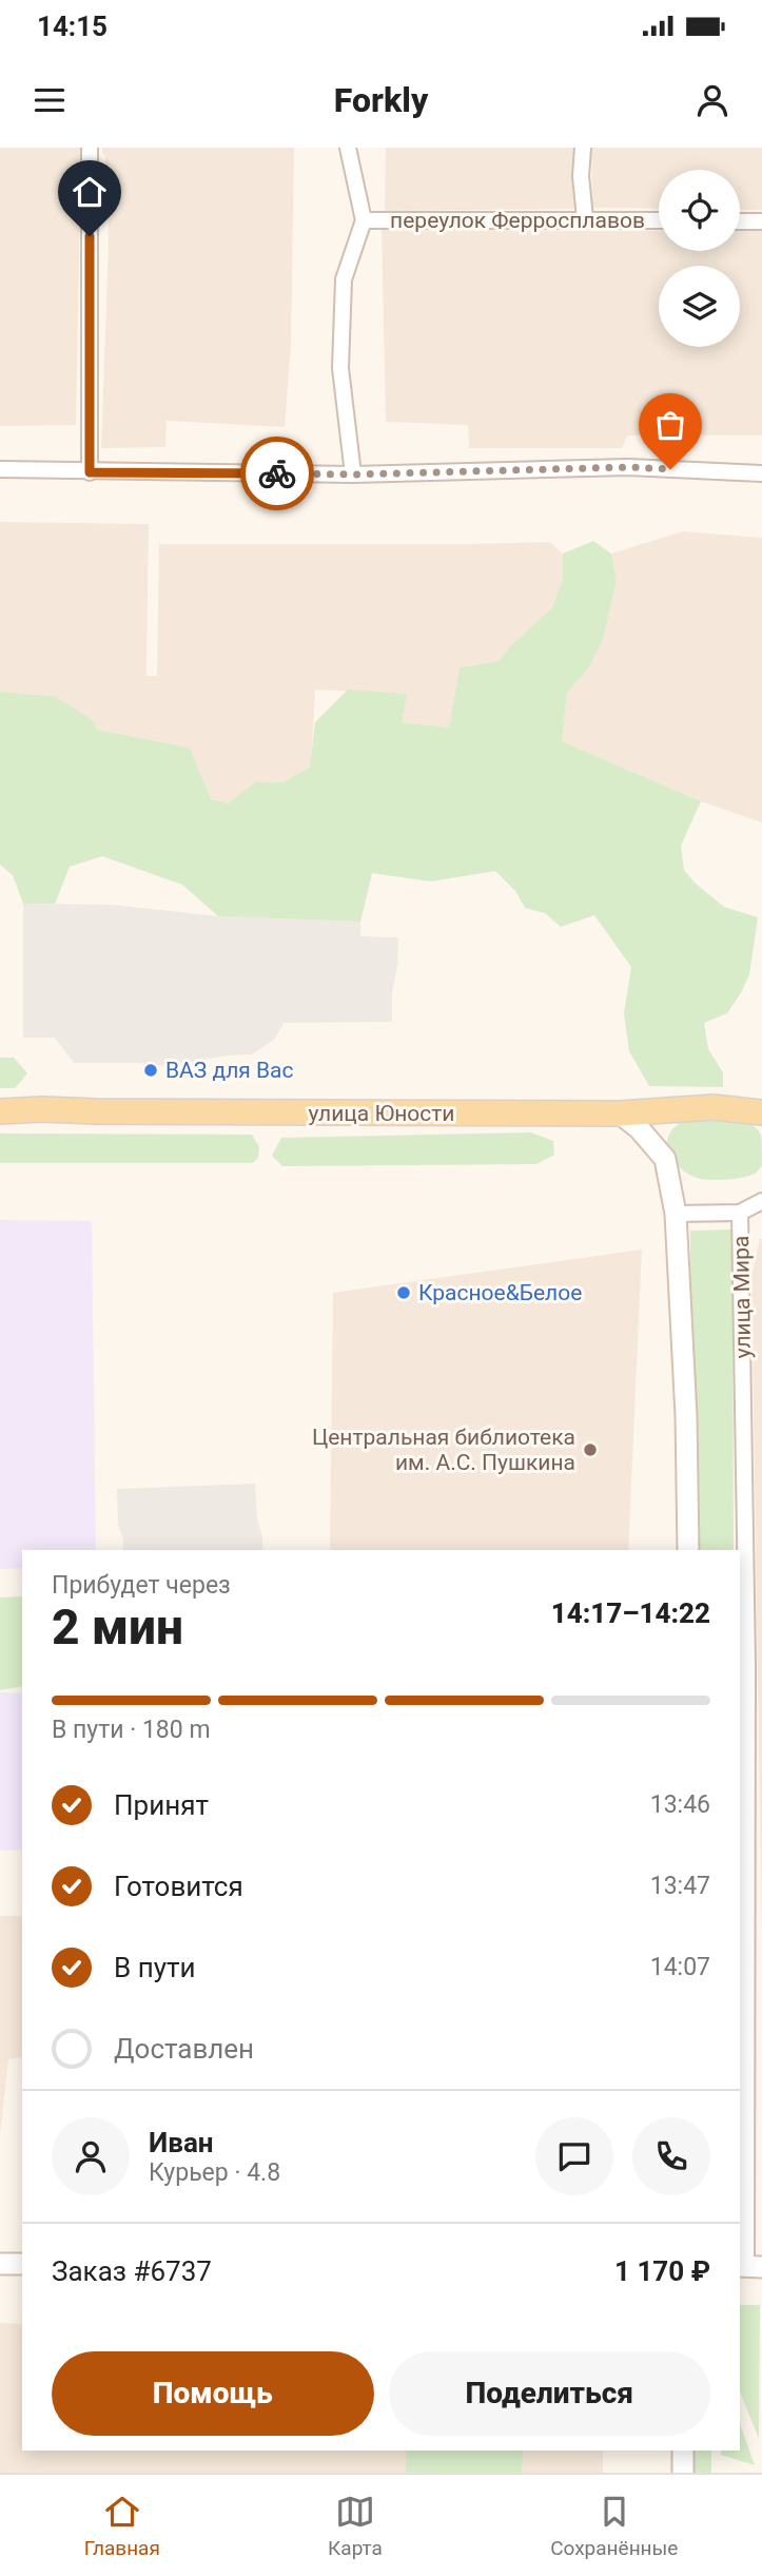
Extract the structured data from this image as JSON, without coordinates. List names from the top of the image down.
{
  "streets": {
    "main road": ["улица Юности"],
    "street": ["переулок Ферросплавов", "улица Мира"]
  },
  "places": ["ВАЗ для Вас", "Красное&Белое", "Центральная библиотека им. А.С. Пушкина"],
  "page": {
    "status": "14:15",
    "header": "Forkly",
    "heading": ["2 мин", "Прибудет через", "14:17–14:22"],
    "panel": [
      "Иван",
      "Курьер · 4.8",
      "Заказ #6737",
      "1 170 ₽"
    ],
    "bar": "В пути · 180 m",
    "list": [
      ["Принят", "13:46"],
      ["Готовится", "13:47"],
      ["В пути", "14:07"],
      "Доставлен"
    ],
    "buttons": ["Помощь", "Поделиться"],
    "tabs": ["Главная", "Карта", "Сохранённые"]
  }
}
